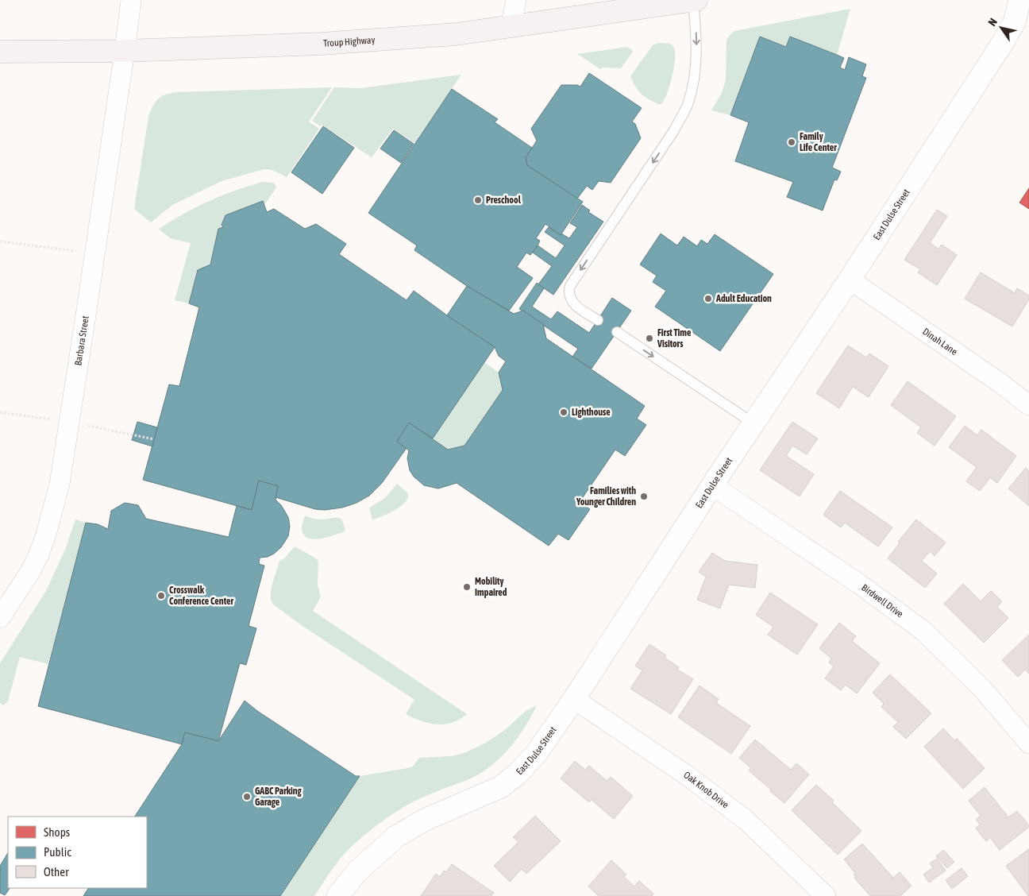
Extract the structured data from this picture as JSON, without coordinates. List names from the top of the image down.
{
  "streets": {
    "main road": ["Troup Highway"],
    "street": [
      "East Dulse Street",
      "Barbara Street",
      "Dinah Lane",
      "Birdwell Drive",
      "Oak Knob Drive"
    ]
  },
  "crossings": [
    ["Troup Highway", "Barbara Street"],
    ["East Dulse Street", "Dinah Lane"],
    ["East Dulse Street", "Birdwell Drive"],
    ["East Dulse Street", "Oak Knob Drive"]
  ],
  "places": [
    "Family Life Center",
    "Preschool",
    "Adult Education",
    "First Time Visitors",
    "Lighthouse",
    "Families with Younger Children",
    "Mobility Impaired",
    "Crosswalk Conference Center",
    "GABC Parking Garage"
  ],
  "legend": ["Shops", "Public", "Other"],
  "north": "top left"
}
